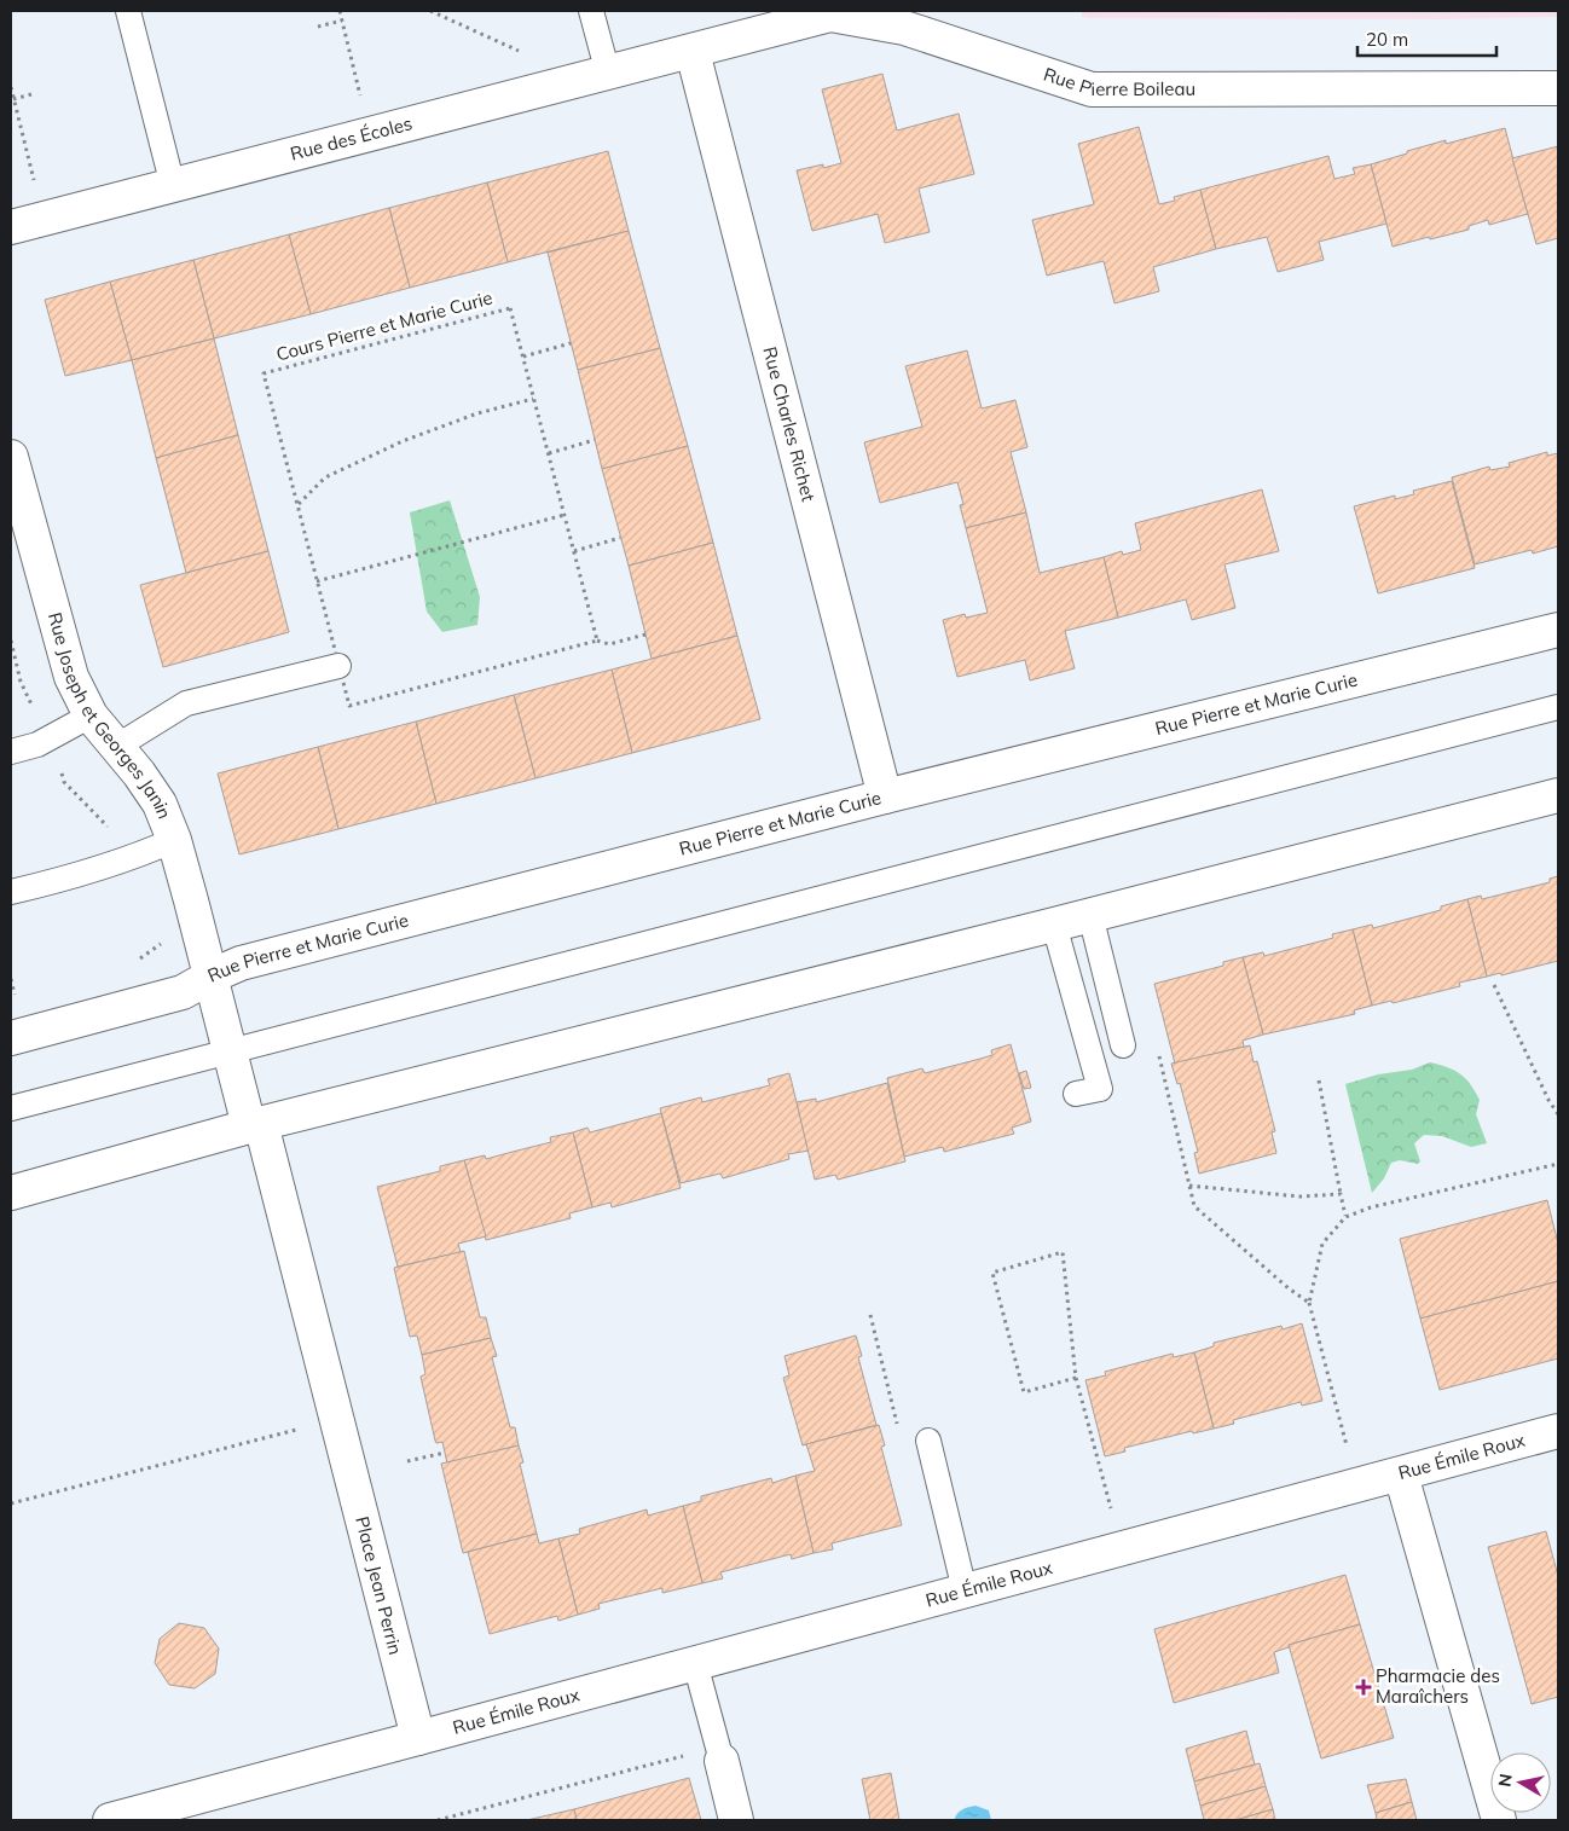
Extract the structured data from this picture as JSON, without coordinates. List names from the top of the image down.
{
  "streets": {
    "street": [
      "Rue Pierre Boileau",
      "Rue des Écoles",
      "Rue Charles Richet",
      "Rue Pierre et Marie Curie",
      "Rue Joseph et Georges Janin",
      "Rue Émile Roux",
      "Place Jean Perrin"
    ],
    "path": ["Cours Pierre et Marie Curie"]
  },
  "crossings": [
    ["Rue Pierre Boileau", "Rue des Écoles"],
    ["Rue Pierre Boileau", "Rue Charles Richet"],
    ["Rue des Écoles", "Rue Charles Richet"],
    ["Rue Charles Richet", "Rue Pierre et Marie Curie"],
    ["Rue Pierre et Marie Curie", "Rue Joseph et Georges Janin"],
    ["Rue Joseph et Georges Janin", "Place Jean Perrin"],
    ["Rue Émile Roux", "Place Jean Perrin"]
  ],
  "places": {
    "health": ["Pharmacie des Maraîchers"]
  },
  "scale_bar": "20 m",
  "north": "left"
}
